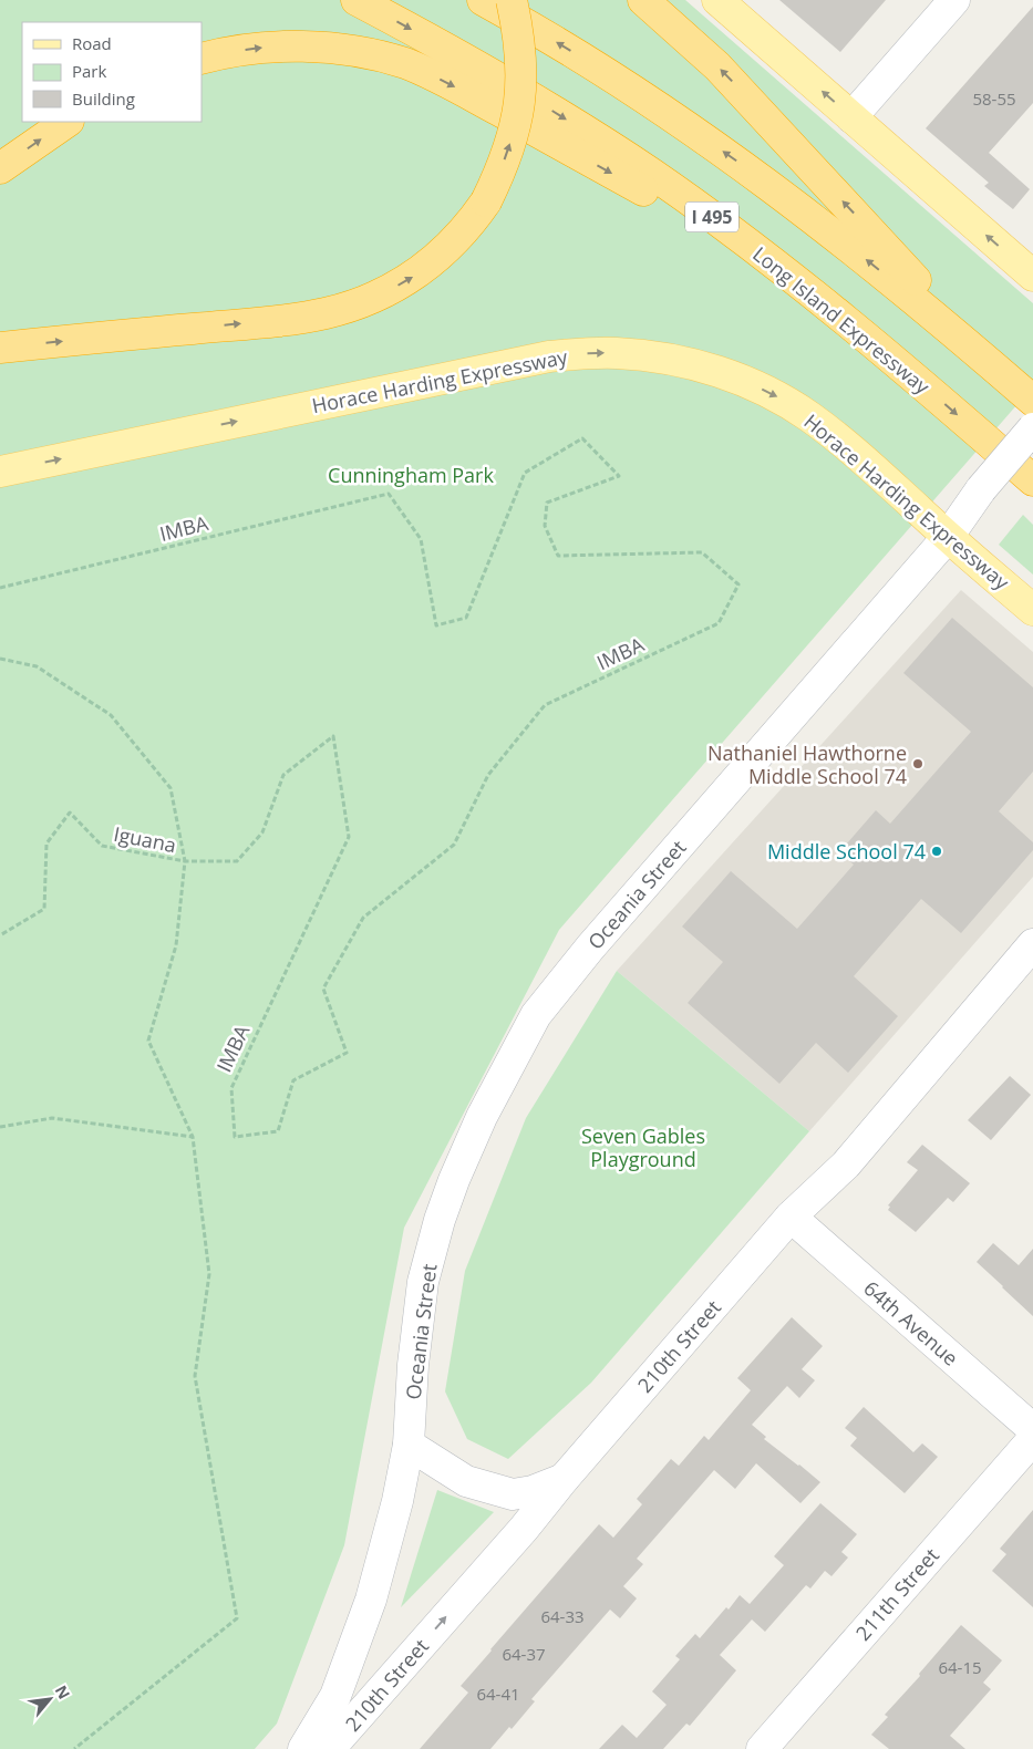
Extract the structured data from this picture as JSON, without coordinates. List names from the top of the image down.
{
  "streets": {
    "highway": ["I 495", "Long Island Expressway"],
    "main road": ["Horace Harding Expressway"],
    "street": [
      "Oceania Street",
      "64th Avenue",
      "210th Street",
      "211th Street"
    ],
    "path": ["IMBA", "Iguana"]
  },
  "crossings": [
    ["Horace Harding Expressway", "Oceania Street"],
    ["IMBA", "Iguana"],
    ["64th Avenue", "210th Street"]
  ],
  "one_way": ["Horace Harding Expressway"],
  "parks": ["Cunningham Park", "Seven Gables Playground"],
  "places": ["Nathaniel Hawthorne Middle School 74", "Middle School 74"],
  "house_numbers": [
    "58-55",
    "64-33",
    "64-37",
    "64-15",
    "64-41"
  ],
  "legend": ["Road", "Park", "Building"],
  "north": "top right"
}
